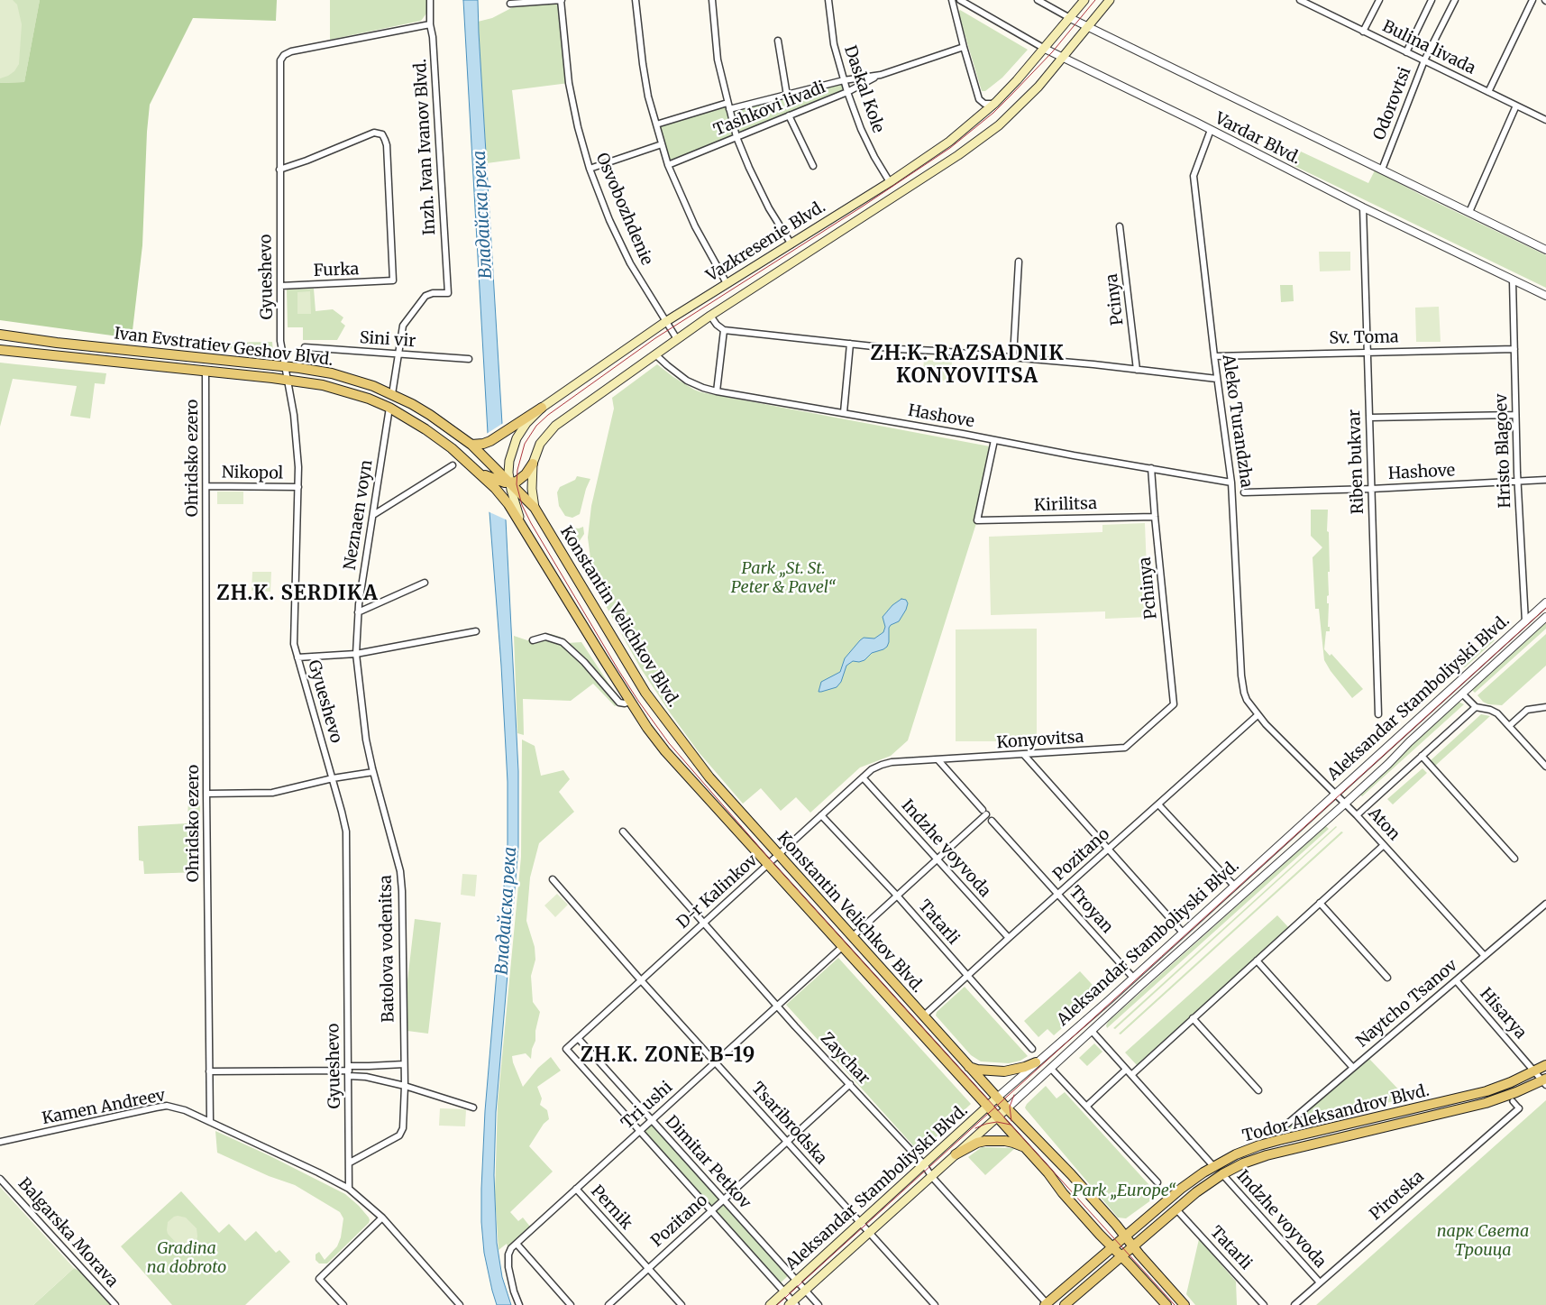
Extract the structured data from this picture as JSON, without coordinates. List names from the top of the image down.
{
  "streets": {
    "main road": [
      "Vazkresenie Blvd.",
      "Ivan Evstratiev Geshov Blvd.",
      "Konstantin Velichkov Blvd.",
      "Aleksandar Stamboliyski Blvd.",
      "Todor Aleksandrov Blvd."
    ],
    "street": [
      "Bulina livada",
      "Daskal Kole",
      "Odorovtsi",
      "Tashkovi livadi",
      "Vardar Blvd.",
      "Inzh. Ivan Ivanov Blvd.",
      "Osvobozhdenie",
      "Furka",
      "Gyueshevo",
      "Pcinya",
      "Sv. Toma",
      "Sini vir",
      "Hashove",
      "Aleko Turandzha",
      "Hristo Blagoev",
      "Ohridsko ezero",
      "Riben bukvar",
      "Nikopol",
      "Kirilitsa",
      "Neznaen voyn",
      "Pchinya",
      "Konyovitsa",
      "Aton",
      "Indzhe voyvoda",
      "Pozitano",
      "D-r Kalinkov",
      "Troyan",
      "Tatarli",
      "Batolova vodenitsa",
      "Naytcho Tsanov",
      "Hisarya",
      "Zaychar",
      "Tri ushi",
      "Kamen Andreev",
      "Tsaribrodska",
      "Dimitar Petkov",
      "Pirotska",
      "Pernik",
      "Balgarska Morava"
    ]
  },
  "crossings": [
    ["Bulina livada", "Odorovtsi"],
    ["Daskal Kole", "Tashkovi livadi"],
    ["Daskal Kole", "Vazkresenie Blvd."],
    ["Odorovtsi", "Vardar Blvd."],
    ["Vardar Blvd.", "Vazkresenie Blvd."],
    ["Vardar Blvd.", "Aleko Turandzha"],
    ["Vardar Blvd.", "Hristo Blagoev"],
    ["Vardar Blvd.", "Riben bukvar"],
    ["Inzh. Ivan Ivanov Blvd.", "Gyueshevo"],
    ["Inzh. Ivan Ivanov Blvd.", "Sini vir"],
    ["Osvobozhdenie", "Vazkresenie Blvd."],
    ["Vazkresenie Blvd.", "Ivan Evstratiev Geshov Blvd."],
    ["Vazkresenie Blvd.", "Hashove"],
    ["Vazkresenie Blvd.", "Konstantin Velichkov Blvd."],
    ["Furka", "Gyueshevo"],
    ["Gyueshevo", "Ivan Evstratiev Geshov Blvd."],
    ["Gyueshevo", "Nikopol"],
    ["Gyueshevo", "Batolova vodenitsa"],
    ["Sv. Toma", "Aleko Turandzha"],
    ["Sv. Toma", "Hristo Blagoev"],
    ["Sv. Toma", "Riben bukvar"],
    ["Ivan Evstratiev Geshov Blvd.", "Ohridsko ezero"],
    ["Ivan Evstratiev Geshov Blvd.", "Neznaen voyn"],
    ["Ivan Evstratiev Geshov Blvd.", "Konstantin Velichkov Blvd."],
    ["Hashove", "Aleko Turandzha"],
    ["Hashove", "Hristo Blagoev"],
    ["Hashove", "Riben bukvar"],
    ["Hashove", "Kirilitsa"],
    ["Hashove", "Pchinya"],
    ["Aleko Turandzha", "Aton"],
    ["Aleko Turandzha", "Pozitano"],
    ["Hristo Blagoev", "Aleksandar Stamboliyski Blvd."],
    ["Ohridsko ezero", "Nikopol"],
    ["Ohridsko ezero", "Kamen Andreev"],
    ["Kirilitsa", "Pchinya"],
    ["Neznaen voyn", "Batolova vodenitsa"],
    ["Pchinya", "Konyovitsa"],
    ["Konstantin Velichkov Blvd.", "Aleksandar Stamboliyski Blvd."],
    ["Konstantin Velichkov Blvd.", "Pozitano"],
    ["Konstantin Velichkov Blvd.", "D-r Kalinkov"],
    ["Konstantin Velichkov Blvd.", "Tri ushi"],
    ["Konstantin Velichkov Blvd.", "Todor Aleksandrov Blvd."],
    ["Aleksandar Stamboliyski Blvd.", "Aton"],
    ["Aleksandar Stamboliyski Blvd.", "Indzhe voyvoda"],
    ["Aleksandar Stamboliyski Blvd.", "Troyan"],
    ["Aleksandar Stamboliyski Blvd.", "Zaychar"],
    ["Aleksandar Stamboliyski Blvd.", "Tsaribrodska"],
    ["Aleksandar Stamboliyski Blvd.", "Dimitar Petkov"],
    ["Konyovitsa", "D-r Kalinkov"],
    ["Aton", "Pozitano"],
    ["Aton", "Naytcho Tsanov"],
    ["Indzhe voyvoda", "Pozitano"],
    ["Indzhe voyvoda", "D-r Kalinkov"],
    ["Indzhe voyvoda", "Todor Aleksandrov Blvd."],
    ["Indzhe voyvoda", "Pirotska"],
    ["Pozitano", "Troyan"],
    ["Pozitano", "Tatarli"],
    ["Pozitano", "Zaychar"],
    ["Pozitano", "Tsaribrodska"],
    ["Pozitano", "Dimitar Petkov"],
    ["Pozitano", "Pernik"],
    ["D-r Kalinkov", "Tatarli"],
    ["D-r Kalinkov", "Zaychar"],
    ["D-r Kalinkov", "Tsaribrodska"],
    ["D-r Kalinkov", "Dimitar Petkov"],
    ["Tatarli", "Todor Aleksandrov Blvd."],
    ["Naytcho Tsanov", "Hisarya"],
    ["Hisarya", "Todor Aleksandrov Blvd."],
    ["Zaychar", "Tri ushi"],
    ["Zaychar", "Todor Aleksandrov Blvd."],
    ["Tri ushi", "Tsaribrodska"],
    ["Tri ushi", "Dimitar Petkov"],
    ["Tri ushi", "Pernik"]
  ],
  "districts": ["ZH.K. RAZSADNIK KONYOVITSA", "ZH.K. SERDIKA", "ZH.K. ZONE B-19"],
  "water": ["Владайска река"],
  "parks": [
    "Park „St. St. Peter & Pavel“",
    "Park „Europe“",
    "парк Света Троица",
    "Gradina na dobroto"
  ]
}
